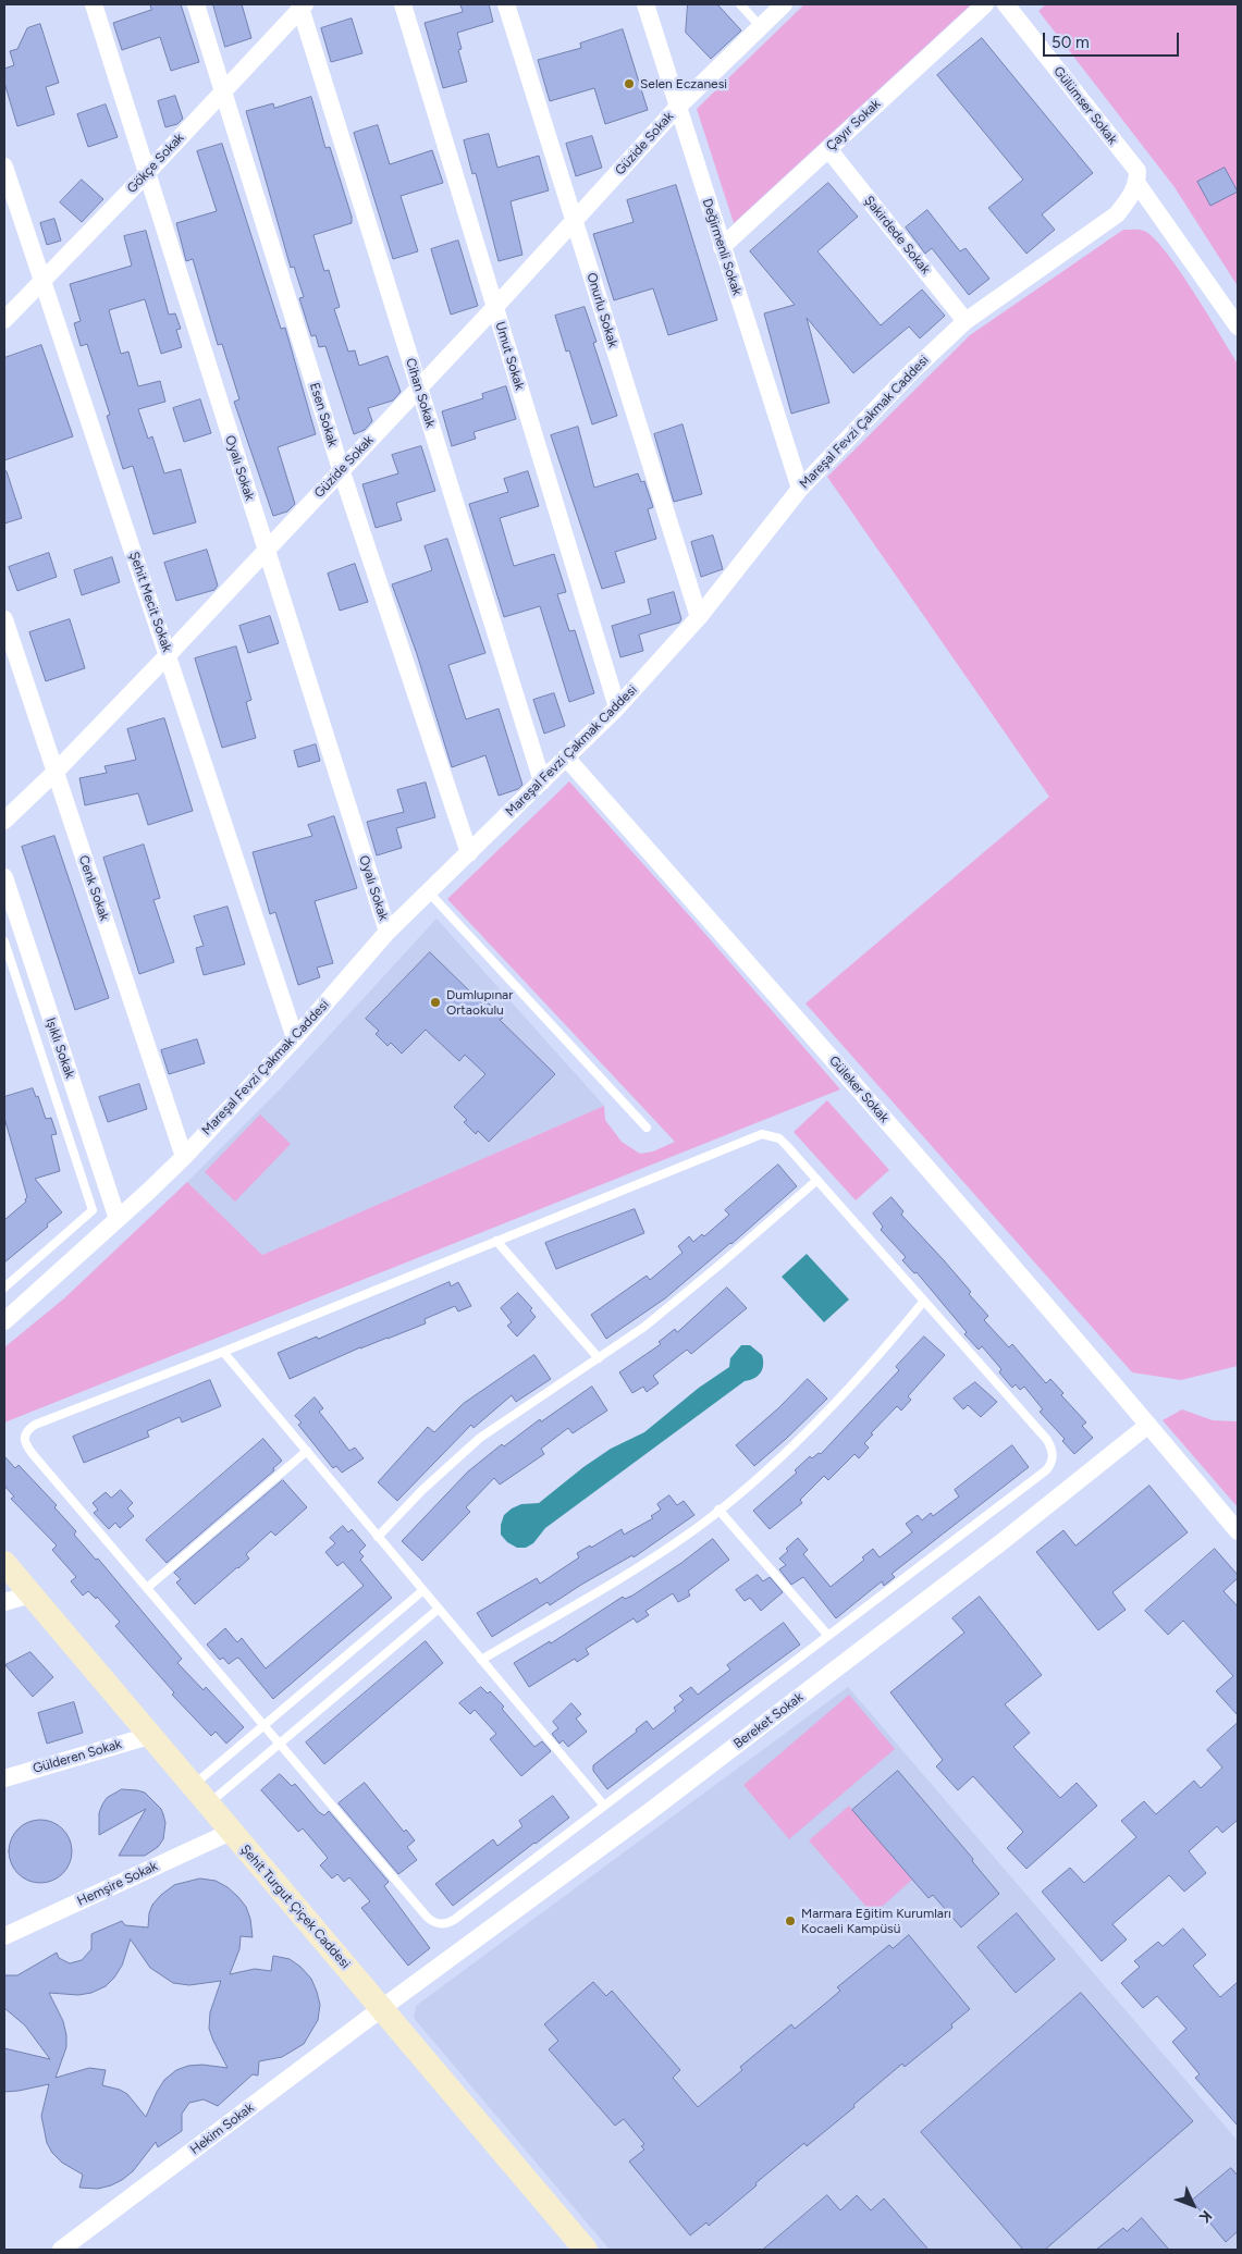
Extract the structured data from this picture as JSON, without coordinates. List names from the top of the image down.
{
  "streets": {
    "street": [
      "Gülümser Sokak",
      "Çayır Sokak",
      "Güzide Sokak",
      "Gökçe Sokak",
      "Şakirdede Sokak",
      "Değirmenli Sokak",
      "Onurlu Sokak",
      "Umut Sokak",
      "Cihan Sokak",
      "Esen Sokak",
      "Mareşal Fevzi Çakmak Caddesi",
      "Oyalı Sokak",
      "Şehit Mecit Sokak",
      "Cenk Sokak",
      "Işıklı Sokak",
      "Güleker Sokak",
      "Bereket Sokak",
      "Gülderen Sokak",
      "Hemşire Sokak",
      "Şehit Turgut Çiçek Caddesi",
      "Hekim Sokak"
    ]
  },
  "crossings": [
    ["Gülümser Sokak", "Mareşal Fevzi Çakmak Caddesi"],
    ["Çayır Sokak", "Şakirdede Sokak"],
    ["Çayır Sokak", "Değirmenli Sokak"],
    ["Güzide Sokak", "Değirmenli Sokak"],
    ["Güzide Sokak", "Onurlu Sokak"],
    ["Güzide Sokak", "Umut Sokak"],
    ["Güzide Sokak", "Cihan Sokak"],
    ["Güzide Sokak", "Esen Sokak"],
    ["Güzide Sokak", "Oyalı Sokak"],
    ["Güzide Sokak", "Şehit Mecit Sokak"],
    ["Güzide Sokak", "Cenk Sokak"],
    ["Gökçe Sokak", "Cihan Sokak"],
    ["Gökçe Sokak", "Esen Sokak"],
    ["Gökçe Sokak", "Oyalı Sokak"],
    ["Gökçe Sokak", "Şehit Mecit Sokak"],
    ["Şakirdede Sokak", "Mareşal Fevzi Çakmak Caddesi"],
    ["Değirmenli Sokak", "Mareşal Fevzi Çakmak Caddesi"],
    ["Onurlu Sokak", "Mareşal Fevzi Çakmak Caddesi"],
    ["Umut Sokak", "Mareşal Fevzi Çakmak Caddesi"],
    ["Cihan Sokak", "Mareşal Fevzi Çakmak Caddesi"],
    ["Esen Sokak", "Mareşal Fevzi Çakmak Caddesi"],
    ["Mareşal Fevzi Çakmak Caddesi", "Oyalı Sokak"],
    ["Mareşal Fevzi Çakmak Caddesi", "Şehit Mecit Sokak"],
    ["Mareşal Fevzi Çakmak Caddesi", "Cenk Sokak"],
    ["Mareşal Fevzi Çakmak Caddesi", "Işıklı Sokak"],
    ["Mareşal Fevzi Çakmak Caddesi", "Güleker Sokak"],
    ["Güleker Sokak", "Bereket Sokak"],
    ["Bereket Sokak", "Şehit Turgut Çiçek Caddesi"],
    ["Bereket Sokak", "Hekim Sokak"],
    ["Gülderen Sokak", "Şehit Turgut Çiçek Caddesi"],
    ["Hemşire Sokak", "Şehit Turgut Çiçek Caddesi"],
    ["Şehit Turgut Çiçek Caddesi", "Hekim Sokak"]
  ],
  "places": ["Selen Eczanesi", "Dumlupınar Ortaokulu", "Marmara Eğitim Kurumları Kocaeli Kampüsü"],
  "scale_bar": "50 m",
  "north": "bottom right"
}
